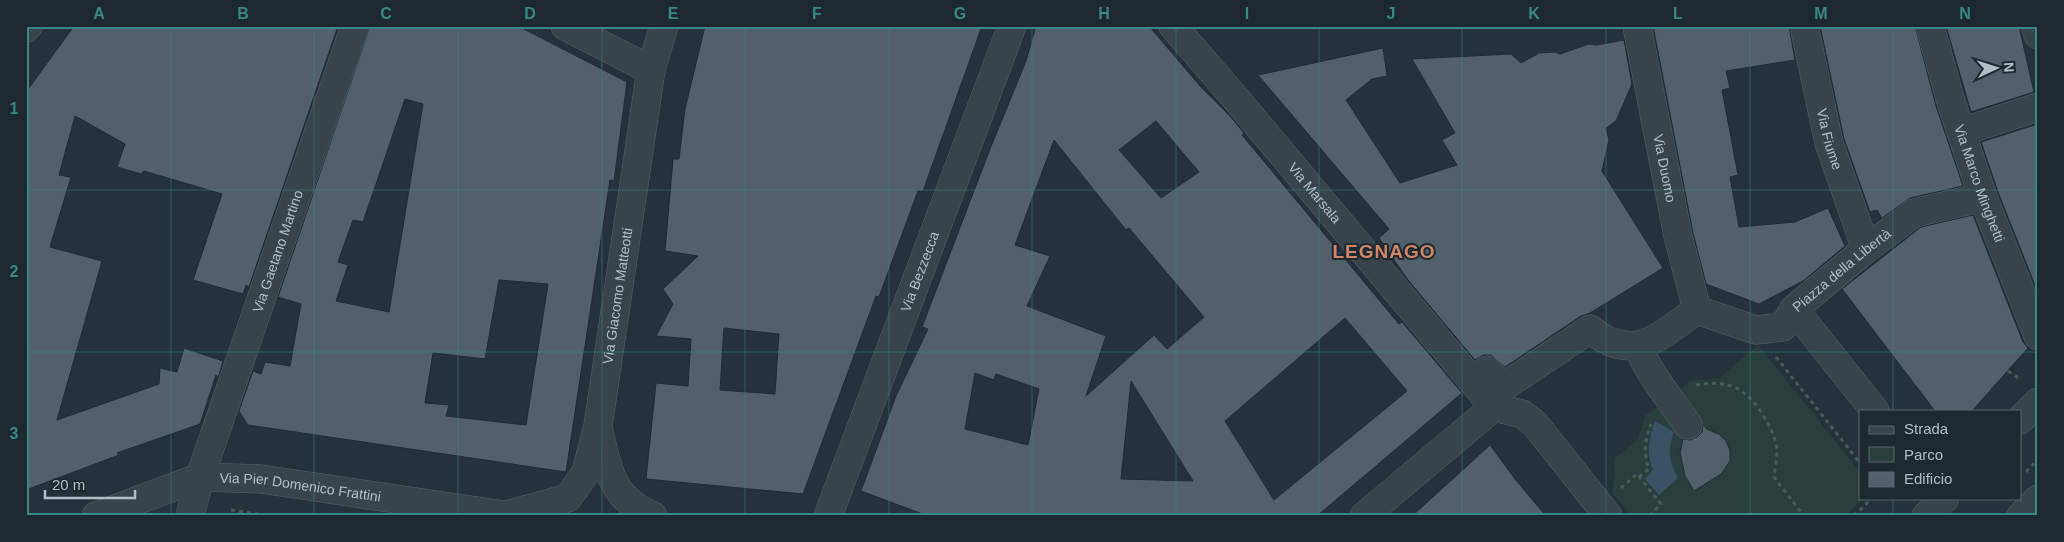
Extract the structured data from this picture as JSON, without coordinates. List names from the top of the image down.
{
  "streets": {
    "street": [
      "Via Fiume",
      "Via Duomo",
      "Via Marco Minghetti",
      "Via Marsala",
      "Via Gaetano Martino",
      "Via Bezzecca",
      "Piazza della Libertà",
      "Via Giacomo Matteotti",
      "Via Pier Domenico Frattini"
    ]
  },
  "crossings": [
    ["Via Fiume", "Piazza della Libertà"],
    ["Via Marco Minghetti", "Piazza della Libertà"],
    ["Via Gaetano Martino", "Via Pier Domenico Frattini"],
    ["Via Giacomo Matteotti", "Via Pier Domenico Frattini"]
  ],
  "districts": ["LEGNAGO"],
  "legend": ["Strada", "Parco", "Edificio"],
  "scale_bar": "20 m",
  "north": "right",
  "grid": {
    "columns": [
      "A",
      "B",
      "C",
      "D",
      "E",
      "F",
      "G",
      "H",
      "I",
      "J",
      "K",
      "L",
      "M",
      "N"
    ],
    "rows": ["1", "2", "3"]
  }
}
